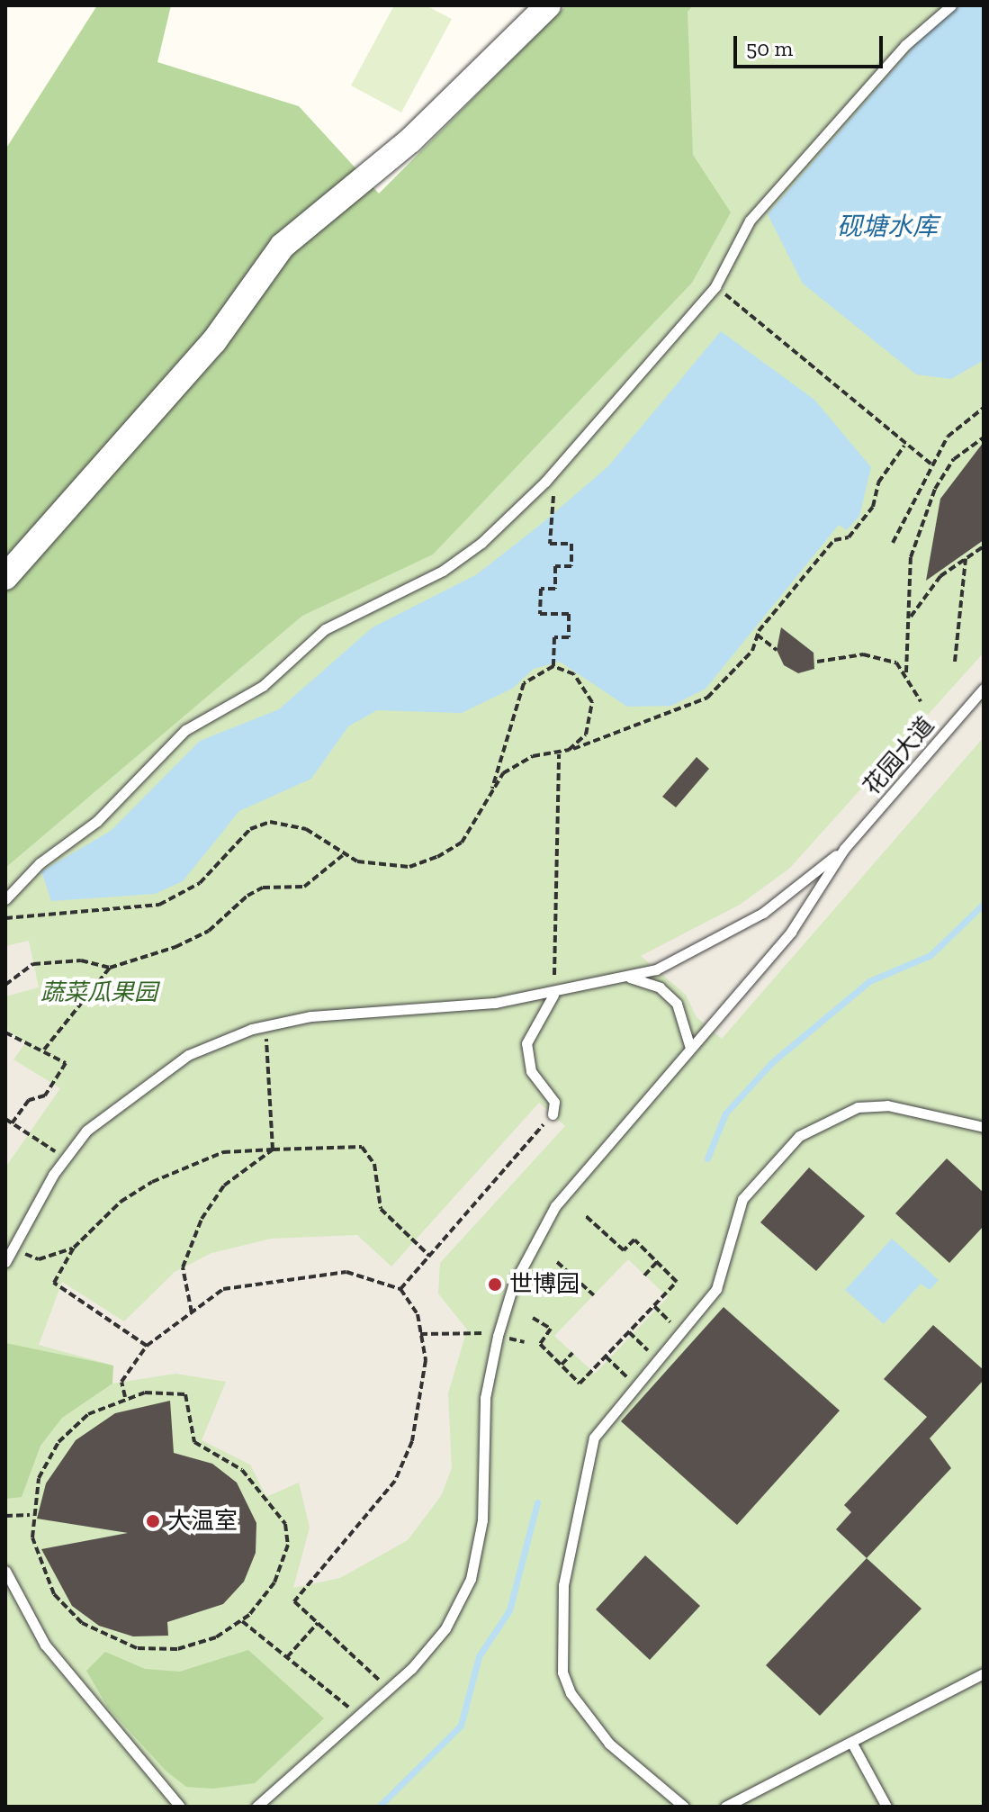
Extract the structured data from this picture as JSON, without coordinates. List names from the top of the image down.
{
  "streets": {
    "lane": ["花园大道"]
  },
  "water": ["砚塘水库"],
  "parks": ["蔬菜瓜果园"],
  "places": ["世博园", "大温室"],
  "scale_bar": "50 m"
}
